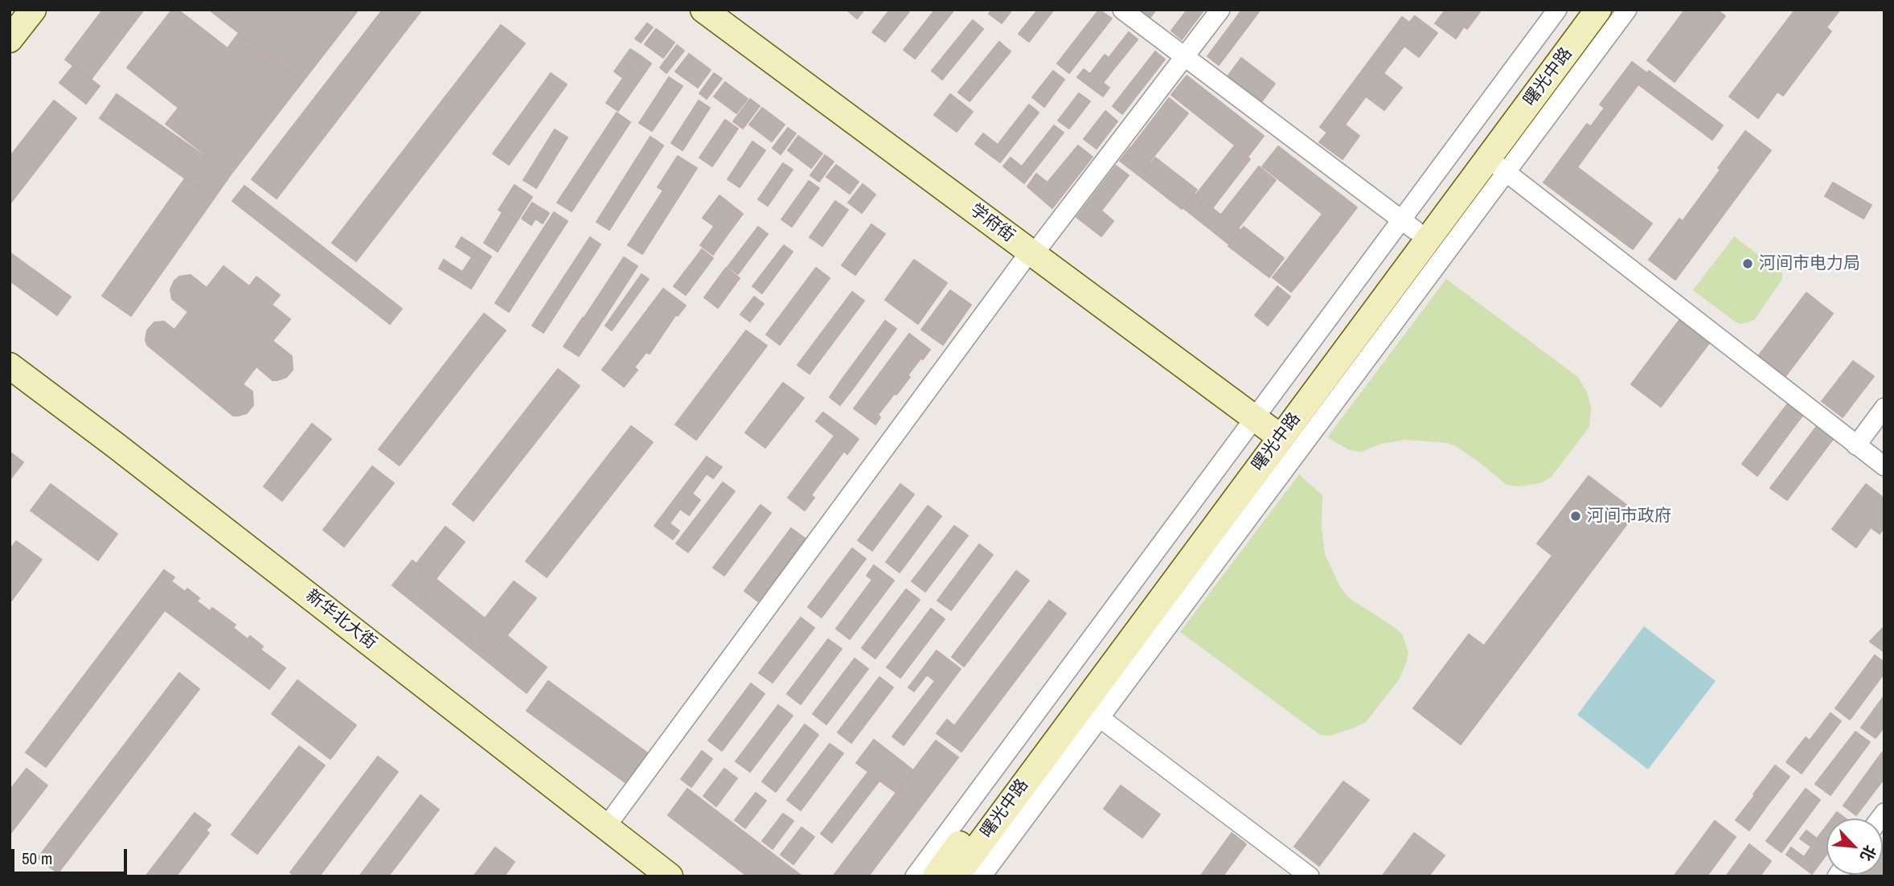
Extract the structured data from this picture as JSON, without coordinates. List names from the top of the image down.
{
  "streets": {
    "main road": ["曙光中路", "学府街", "新华北大街"]
  },
  "crossings": [
    ["曙光中路", "学府街"]
  ],
  "places": ["河间市电力局", "河间市政府"],
  "scale_bar": "50 m",
  "north": "bottom right"
}
